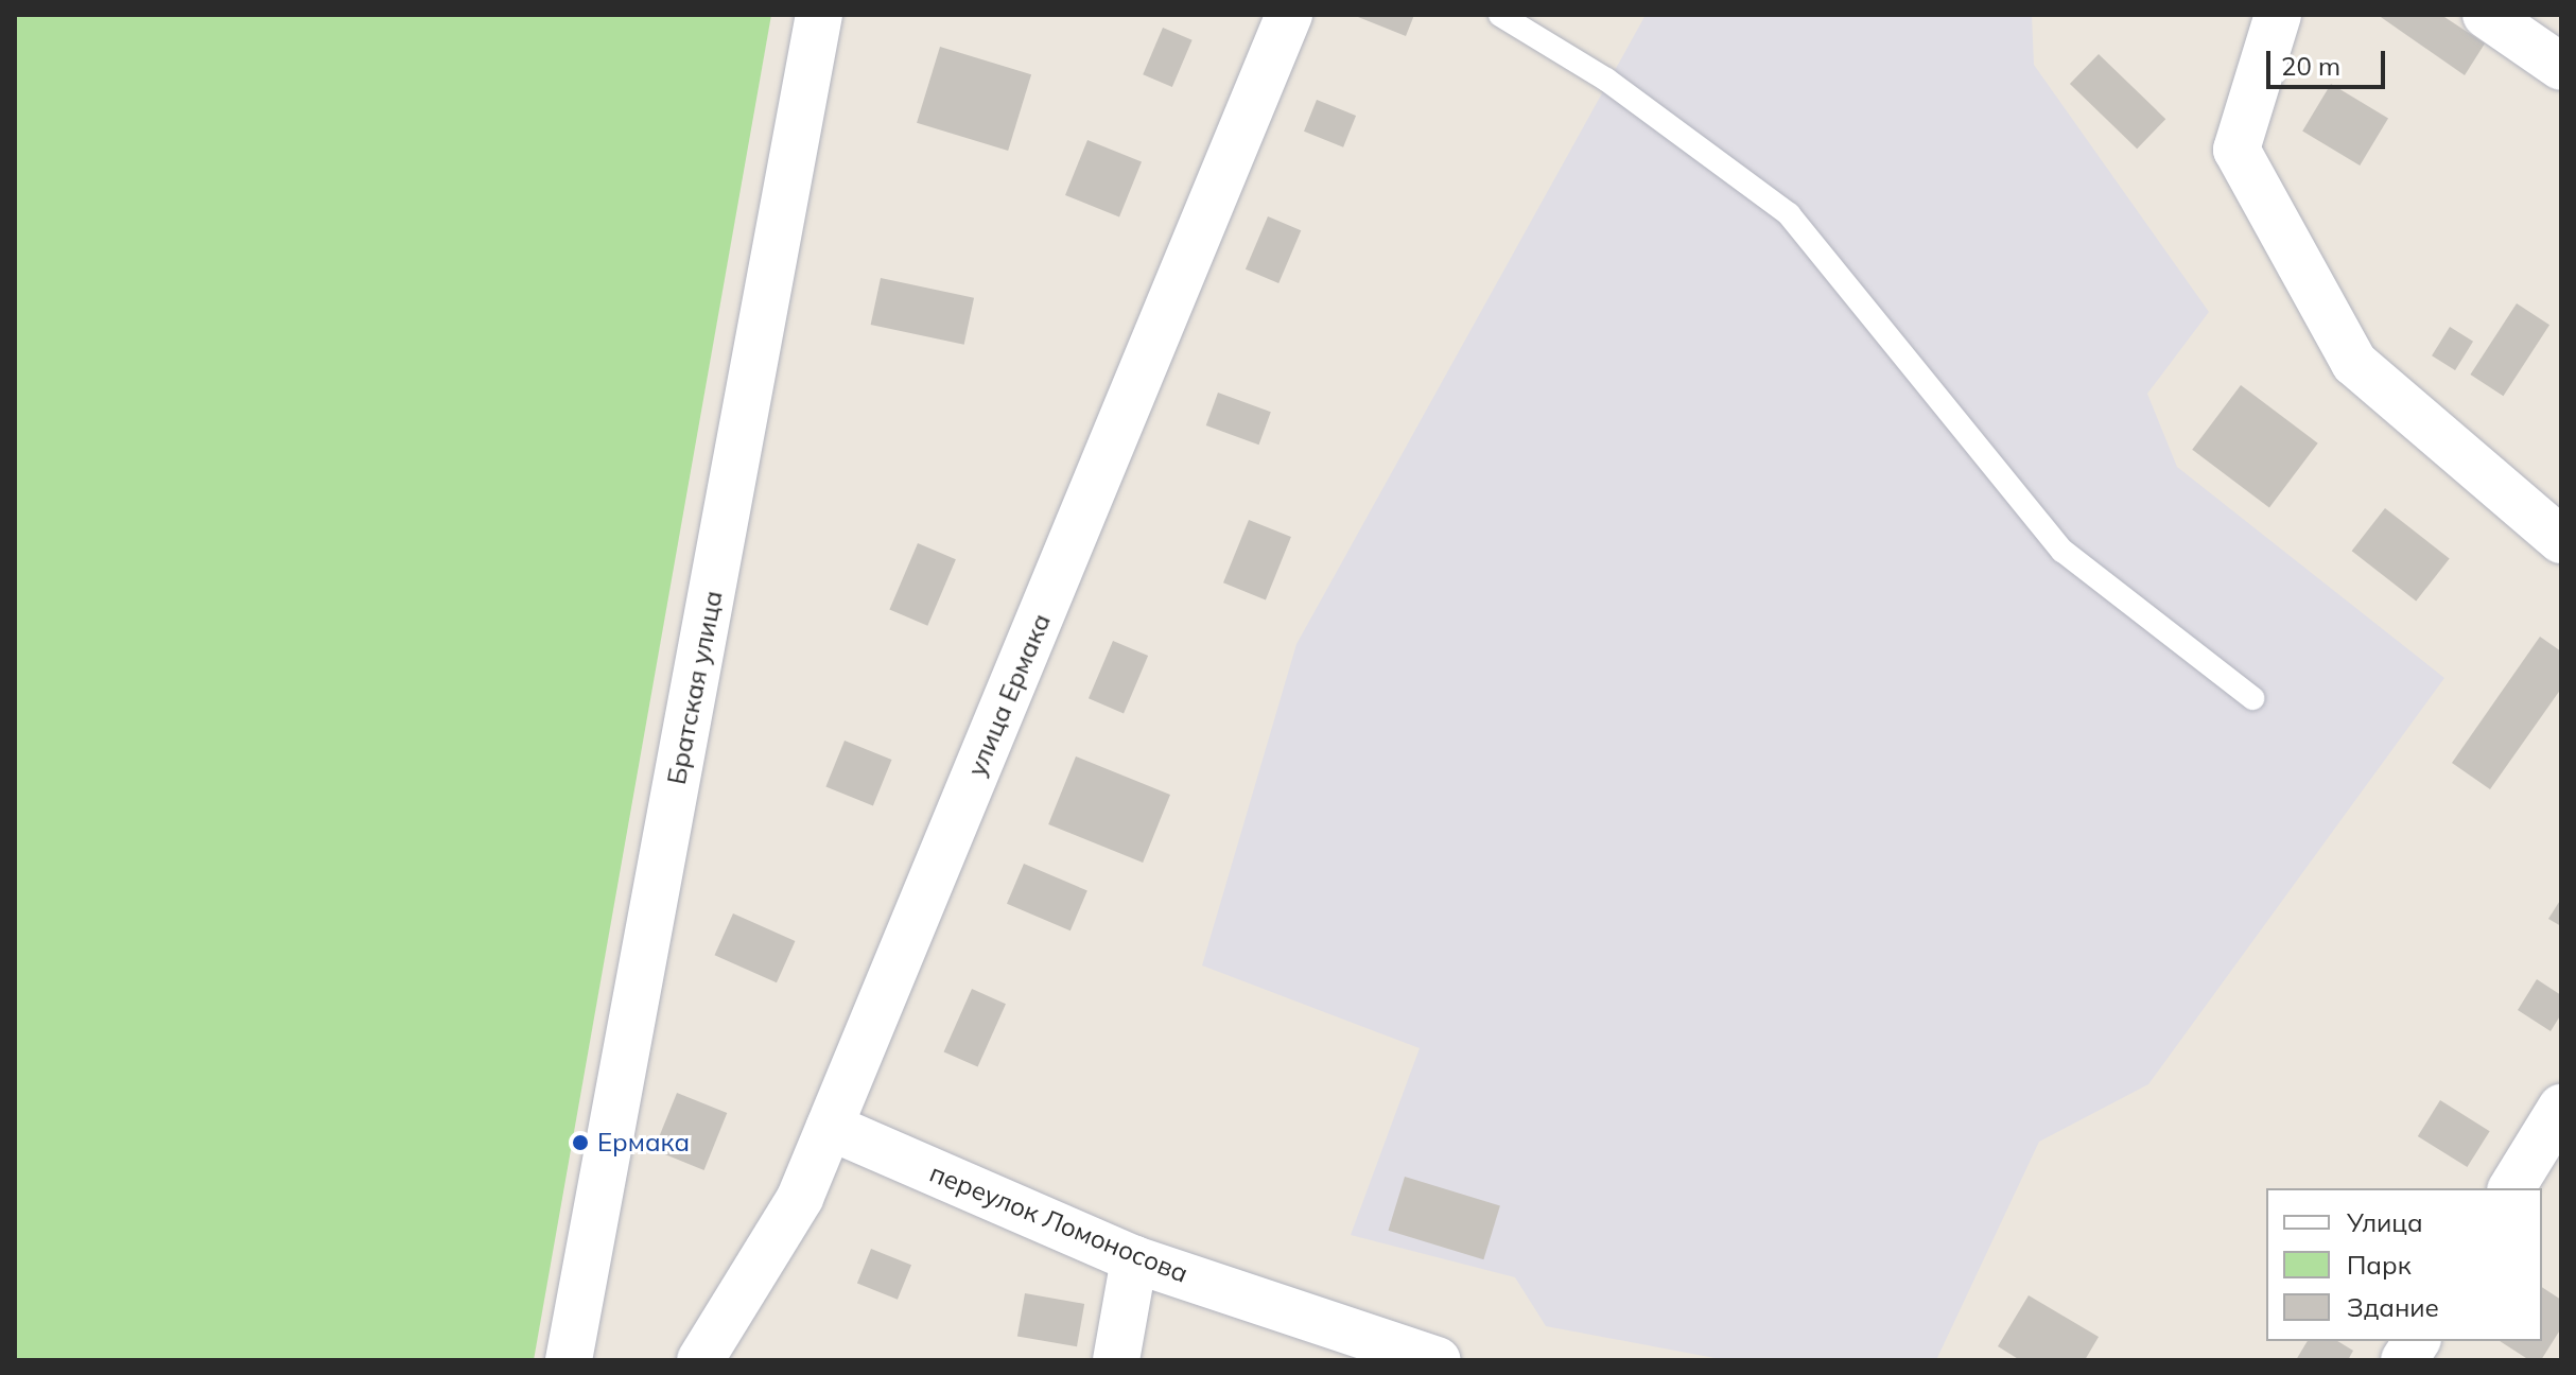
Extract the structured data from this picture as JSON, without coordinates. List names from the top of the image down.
{
  "streets": {
    "street": ["Братская улица", "улица Ермака", "переулок Ломоносова"]
  },
  "crossings": [
    ["улица Ермака", "переулок Ломоносова"]
  ],
  "places": ["Ермака"],
  "legend": ["Улица", "Парк", "Здание"],
  "scale_bar": "20 m"
}
